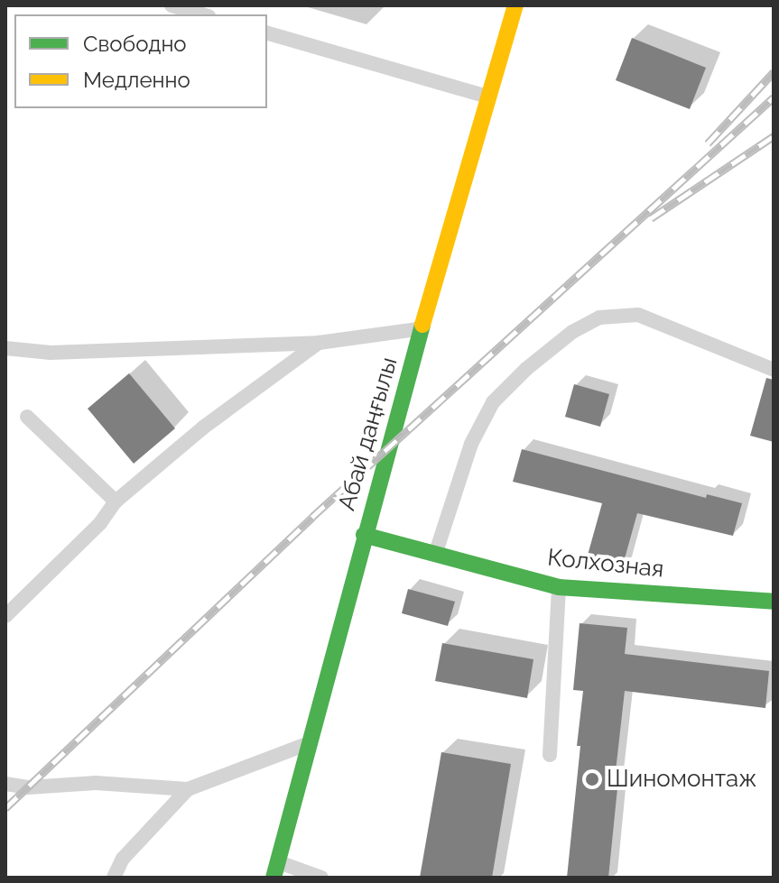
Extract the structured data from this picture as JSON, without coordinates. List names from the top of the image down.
{
  "streets": {
    "main road": ["Абай даңғылы", "Колхозная"]
  },
  "crossings": [
    ["Абай даңғылы", "Колхозная"]
  ],
  "places": ["Шиномонтаж"],
  "legend": ["Свободно", "Медленно"]
}
